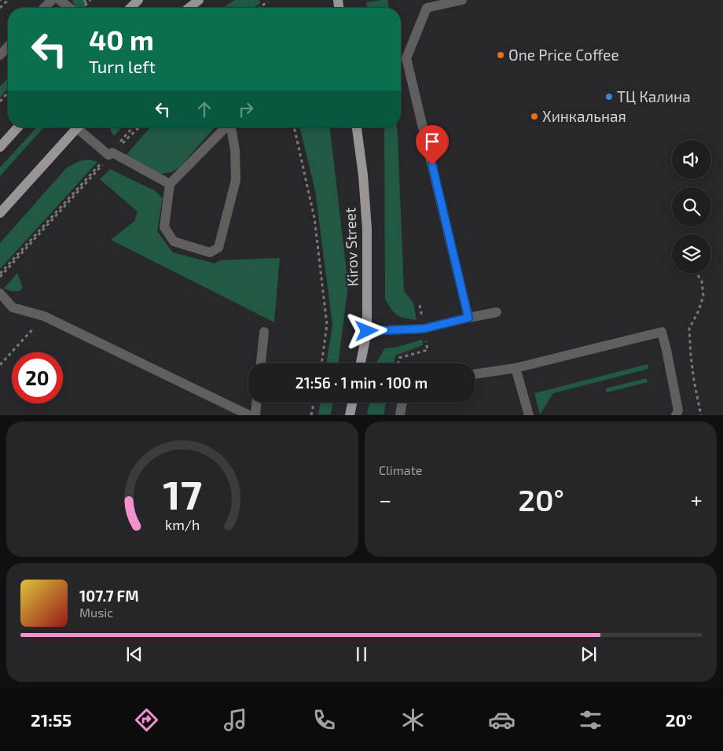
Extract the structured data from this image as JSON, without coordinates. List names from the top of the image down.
{
  "streets": {
    "main road": ["Kirov Street"]
  },
  "places": ["One Price Coffee", "ТЦ Калина", "Хинкальная"],
  "page": {
    "turn": ["40 m", "Turn left"],
    "limit": "20",
    "trip": "21:56 · 1 min · 100 m",
    "tile": "Climate",
    "heat": ["−", "20°", "+"],
    "song": ["107.7 FM", "Music"],
    "tabs": ["21:55", "20°"],
    "gauge": ["17", "km/h"]
  }
}
